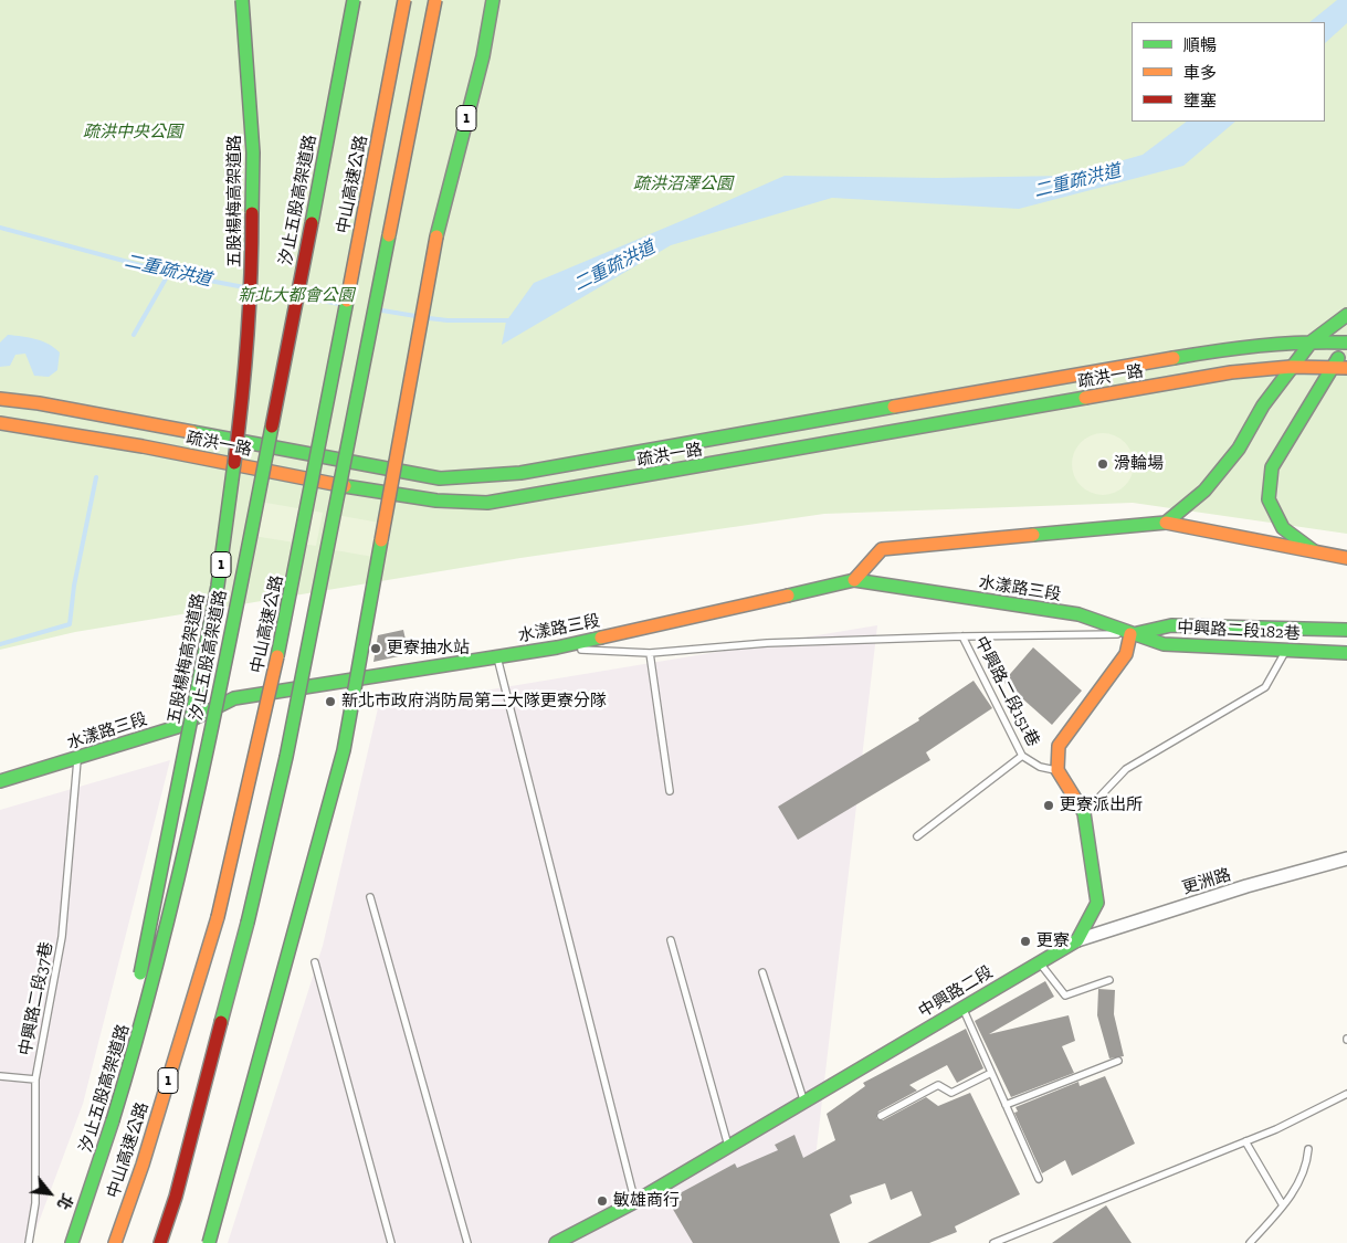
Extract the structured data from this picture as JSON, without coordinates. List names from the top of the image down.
{
  "streets": {
    "main road": [
      "1",
      "中山高速公路",
      "汐止五股高架道路",
      "五股楊梅高架道路",
      "疏洪一路",
      "水漾路三段",
      "中興路二段182巷",
      "中興路二段"
    ],
    "street": ["更洲路"],
    "lane": ["中興路二段151巷", "中興路二段37巷"]
  },
  "crossings": [
    ["汐止五股高架道路", "五股楊梅高架道路"],
    ["水漾路三段", "中興路二段182巷"],
    ["水漾路三段", "中興路二段37巷"],
    ["更洲路", "中興路二段"]
  ],
  "water": ["二重疏洪道"],
  "parks": ["疏洪中央公園", "疏洪沼澤公園", "新北大都會公園"],
  "places": [
    "滑輪場",
    "更寮抽水站",
    "新北市政府消防局第二大隊更寮分隊",
    "更寮派出所",
    "更寮",
    "敏雄商行"
  ],
  "legend": ["順暢", "車多", "壅塞"],
  "north": "bottom right"
}
